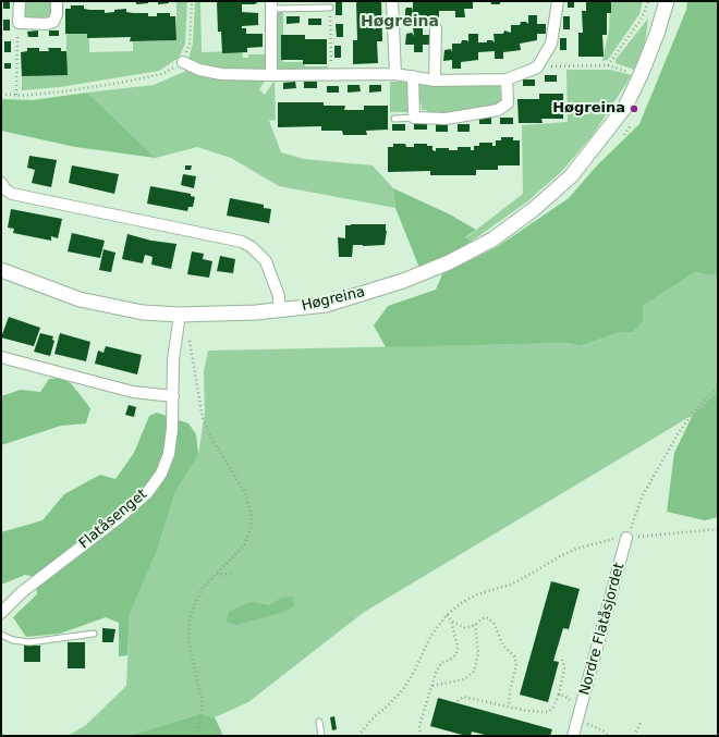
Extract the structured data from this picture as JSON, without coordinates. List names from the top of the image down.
{
  "streets": {
    "street": ["Høgreina", "Flatåsenget", "Nordre Flatåsjordet"]
  },
  "crossings": [
    ["Høgreina", "Flatåsenget"]
  ],
  "districts": ["Høgreina"],
  "places": ["Høgreina"]
}
